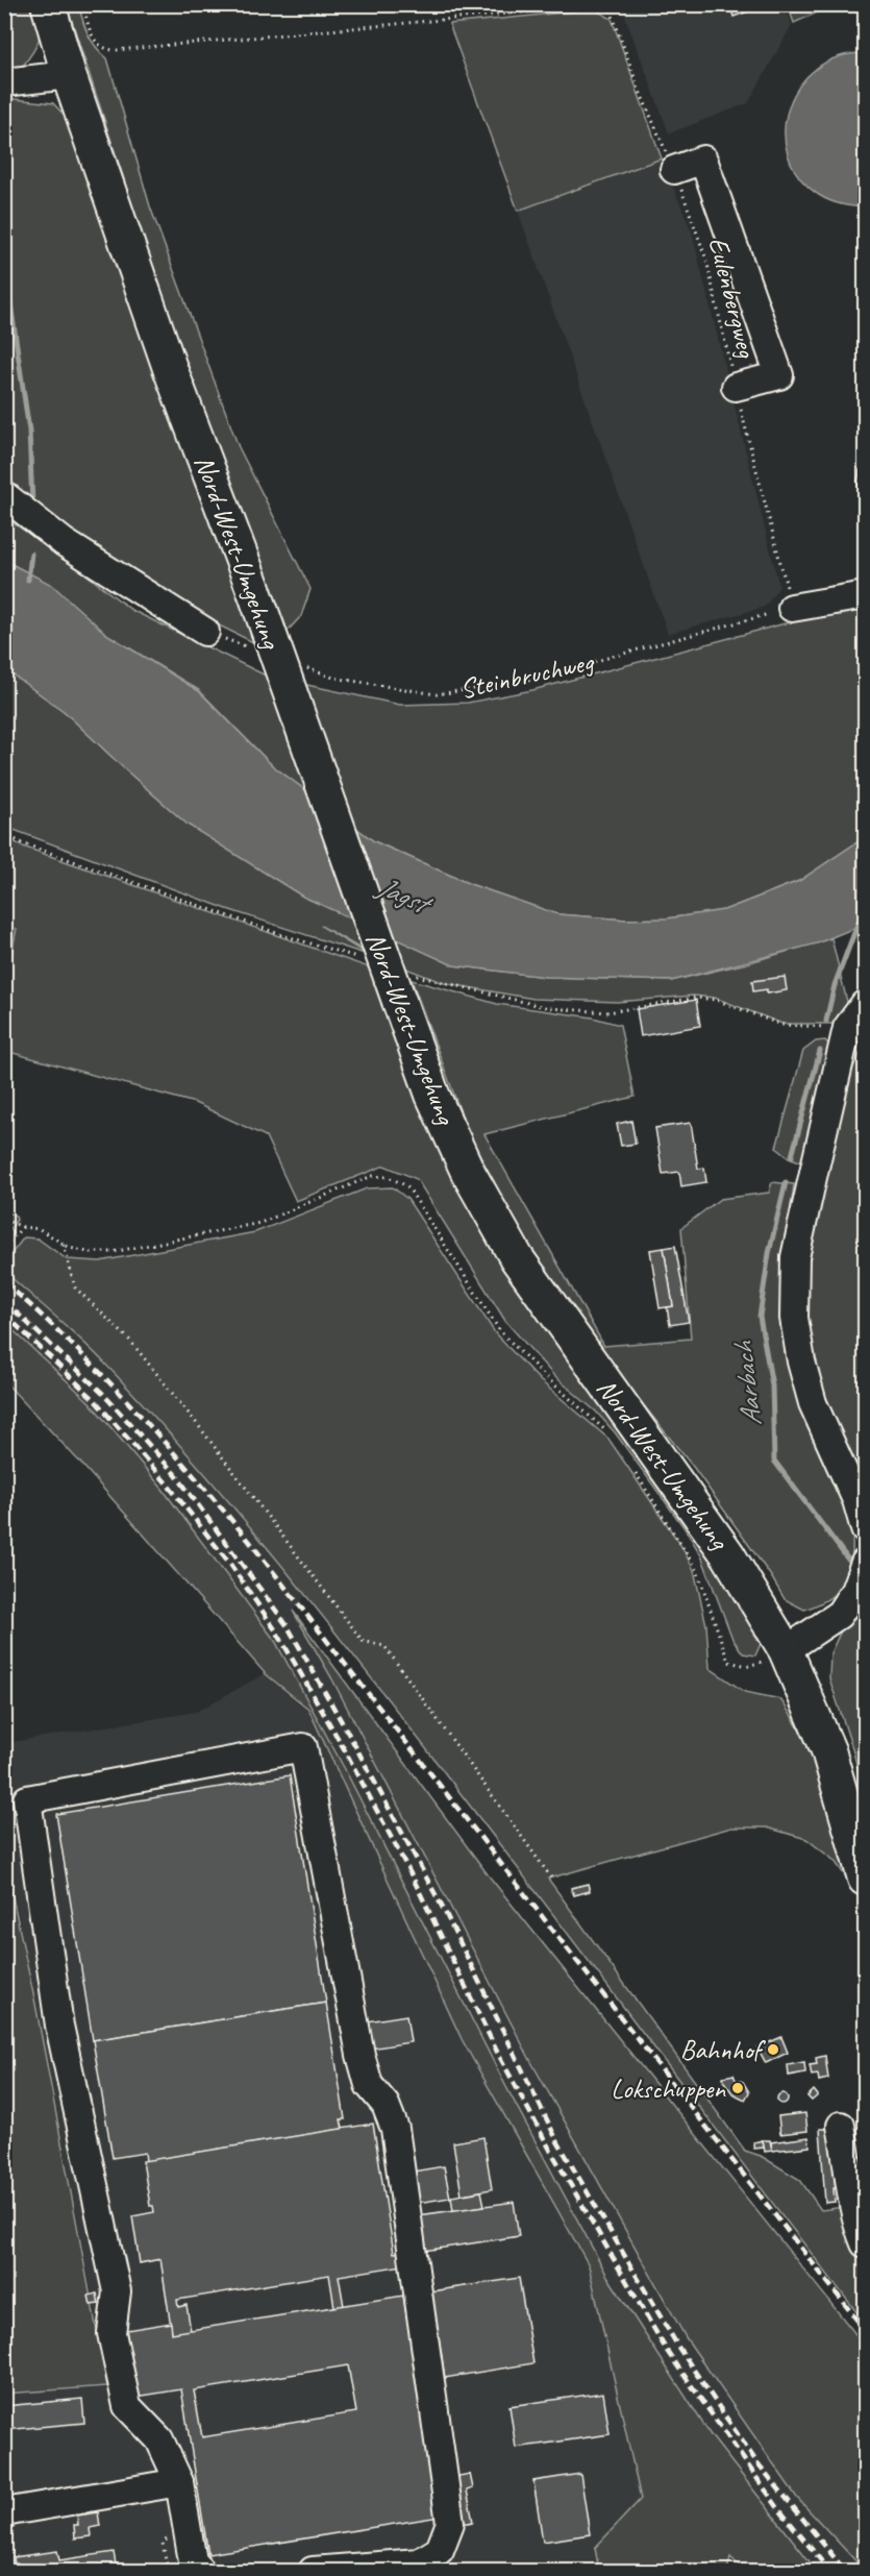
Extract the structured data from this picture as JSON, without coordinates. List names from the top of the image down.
{
  "streets": {
    "main road": ["Nord-West-Umgehung"],
    "path": ["Eulenbergweg", "Steinbruchweg"]
  },
  "crossings": [
    ["Eulenbergweg", "Steinbruchweg"]
  ],
  "water": ["Jagst", "Aarbach"],
  "places": ["Bahnhof", "Lokschuppen"]
}
